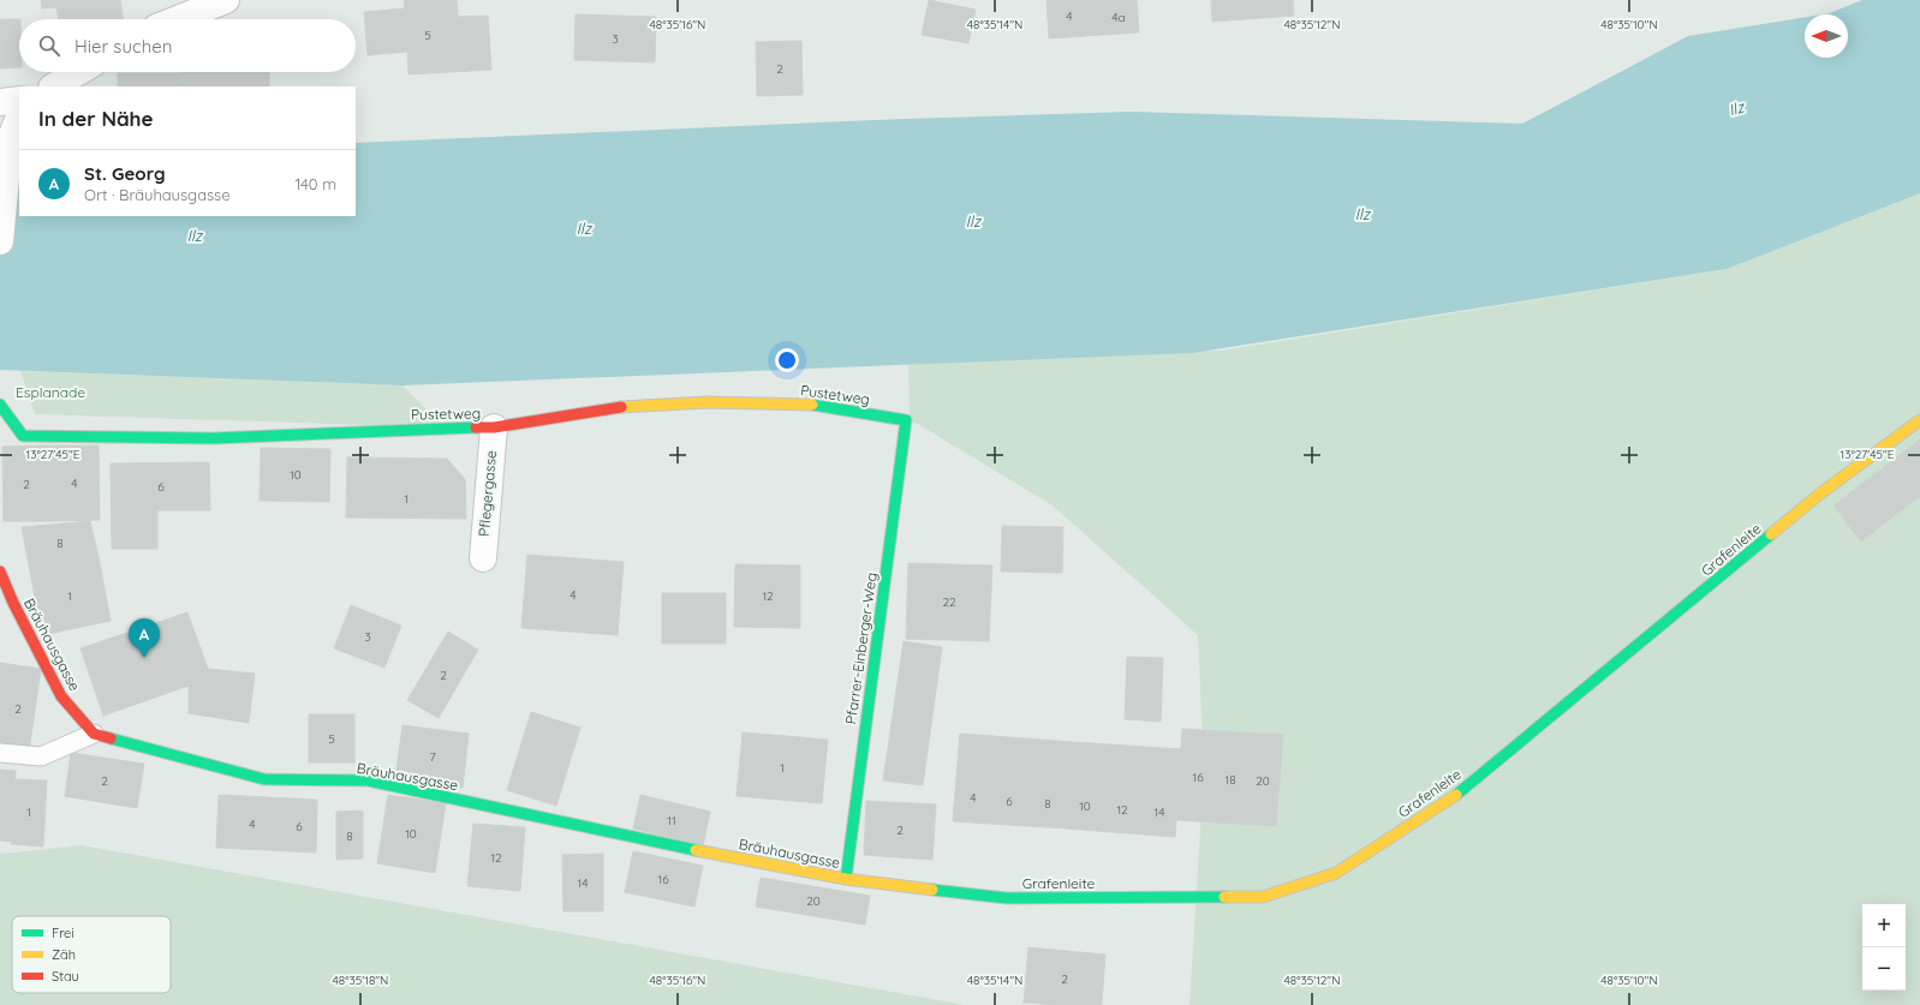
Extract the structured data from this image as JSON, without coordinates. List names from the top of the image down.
{
  "streets": {
    "street": [
      "Pustetweg",
      "Pflegergasse",
      "Grafenleite",
      "Bräuhausgasse",
      "Pfarrer-Einberger-Weg"
    ]
  },
  "crossings": [
    ["Pustetweg", "Pflegergasse"],
    ["Pustetweg", "Pfarrer-Einberger-Weg"],
    ["Grafenleite", "Bräuhausgasse"],
    ["Grafenleite", "Pfarrer-Einberger-Weg"],
    ["Bräuhausgasse", "Pfarrer-Einberger-Weg"]
  ],
  "water": ["Ilz"],
  "parks": ["Esplanade"],
  "house_numbers": [
    "4",
    "4a",
    "5",
    "3",
    "2",
    "10",
    "4",
    "2",
    "6",
    "1",
    "8",
    "4",
    "1",
    "12",
    "22",
    "3",
    "2",
    "2",
    "5",
    "7",
    "1",
    "16",
    "18",
    "2",
    "20",
    "4",
    "6",
    "8",
    "10",
    "12",
    "1",
    "14",
    "11",
    "4",
    "6",
    "2",
    "10",
    "8",
    "12",
    "16",
    "14",
    "20",
    "2"
  ],
  "legend": ["Frei", "Zäh", "Stau"],
  "north": "left",
  "page": {
    "search": "Hier suchen",
    "heading": "In der Nähe",
    "list": [
      {
        "mark": "A",
        "name": "St. Georg",
        "note": "Ort · Bräuhausgasse",
        "value": "140 m"
      }
    ],
    "pins": "A",
    "map_buttons": ["+", "−"]
  },
  "coordinates": [
    "48°35'16\"N",
    "48°35'14\"N",
    "48°35'12\"N",
    "48°35'10\"N",
    "13°27'45\"E",
    "48°35'18\"N"
  ]
}
